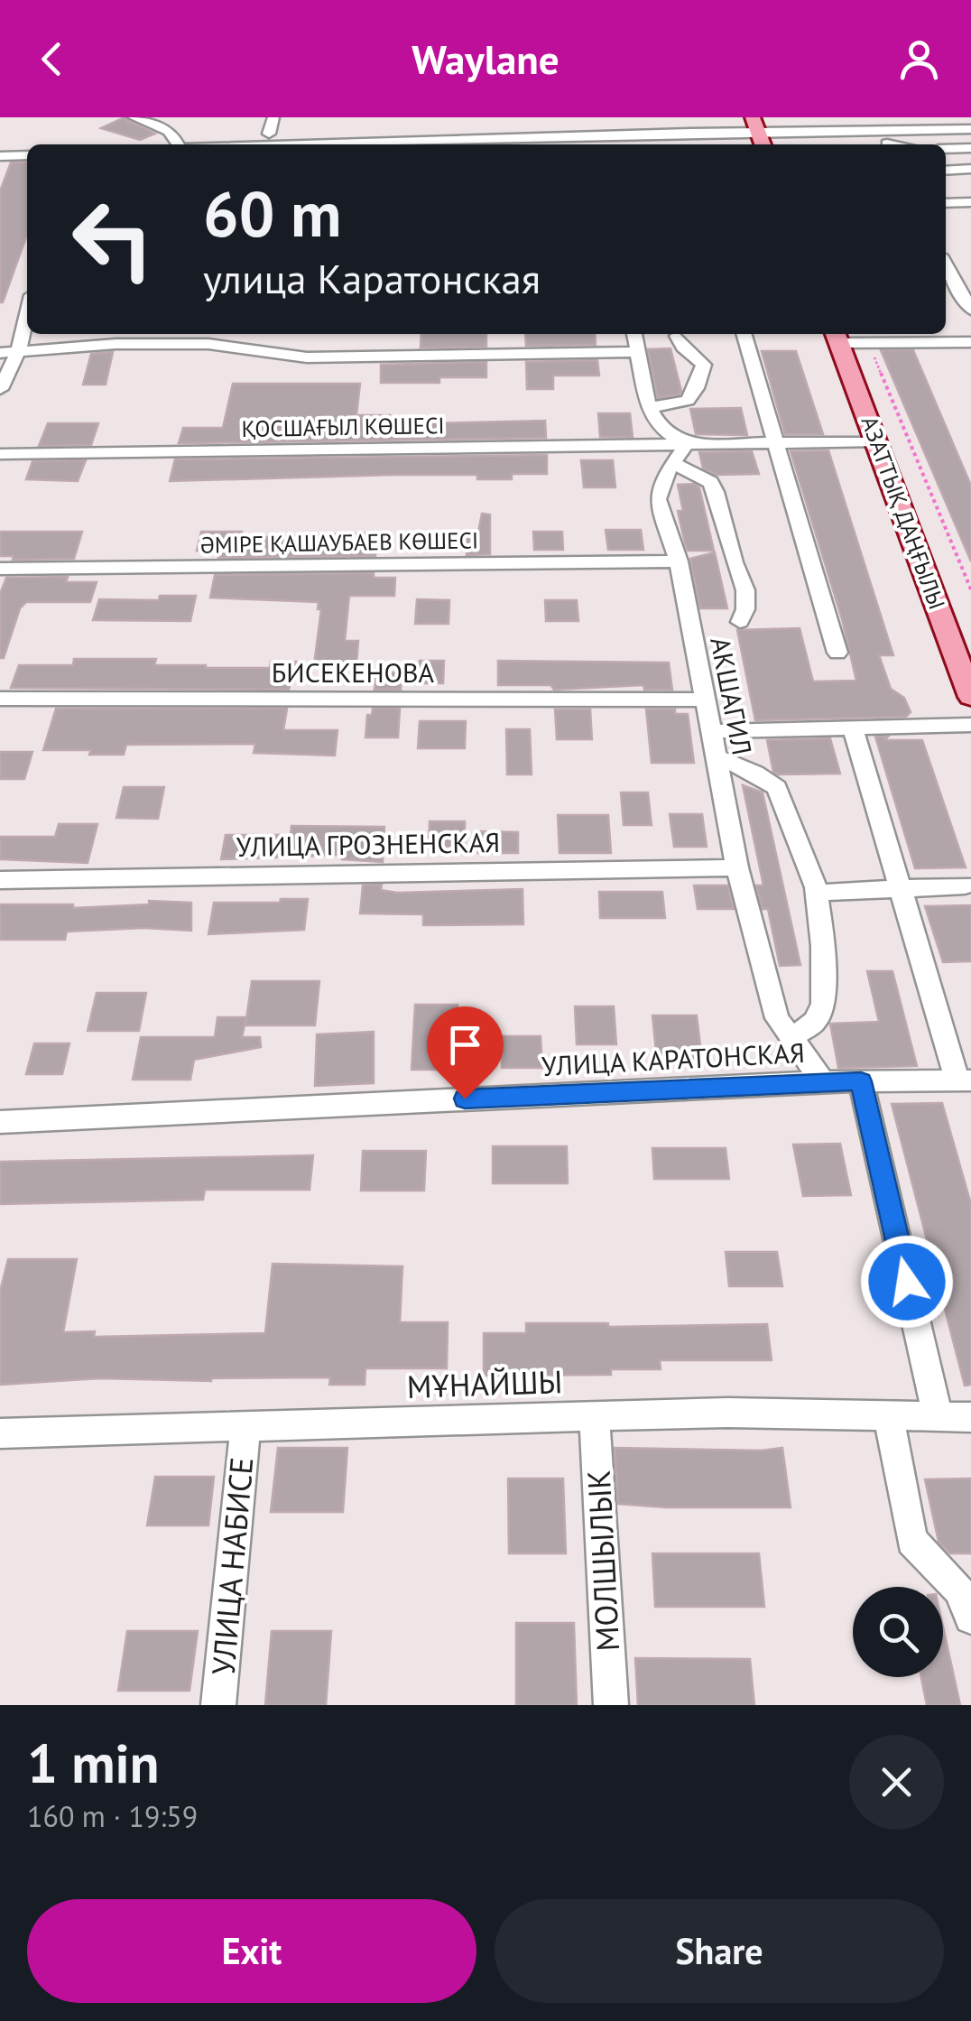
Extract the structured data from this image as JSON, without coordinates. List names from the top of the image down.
{
  "streets": {
    "main road": ["АЗАТТЫҚ ДАҢҒЫЛЫ"],
    "street": [
      "ҚОСШАҒЫЛ КӨШЕСІ",
      "ӘМІРЕ ҚАШАУБАЕВ КӨШЕСІ",
      "БИСЕКЕНОВА",
      "АКШАГИЛ",
      "УЛИЦА ГРОЗНЕНСКАЯ",
      "УЛИЦА КАРАТОНСКАЯ",
      "МҰНАЙШЫ",
      "МОЛШЫЛЫК",
      "УЛИЦА НАБИСЕ"
    ]
  },
  "crossings": [
    ["ҚОСШАҒЫЛ КӨШЕСІ", "АЗАТТЫҚ ДАҢҒЫЛЫ"],
    ["ҚОСШАҒЫЛ КӨШЕСІ", "АКШАГИЛ"],
    ["ӘМІРЕ ҚАШАУБАЕВ КӨШЕСІ", "АКШАГИЛ"],
    ["БИСЕКЕНОВА", "АКШАГИЛ"],
    ["АКШАГИЛ", "УЛИЦА ГРОЗНЕНСКАЯ"],
    ["АКШАГИЛ", "УЛИЦА КАРАТОНСКАЯ"],
    ["МҰНАЙШЫ", "МОЛШЫЛЫК"],
    ["МҰНАЙШЫ", "УЛИЦА НАБИСЕ"]
  ],
  "page": {
    "header": "Waylane",
    "turn": ["60 m", "улица Каратонская"],
    "heading": ["1 min", "160 m · 19:59"],
    "buttons": ["Exit", "Share"]
  }
}
